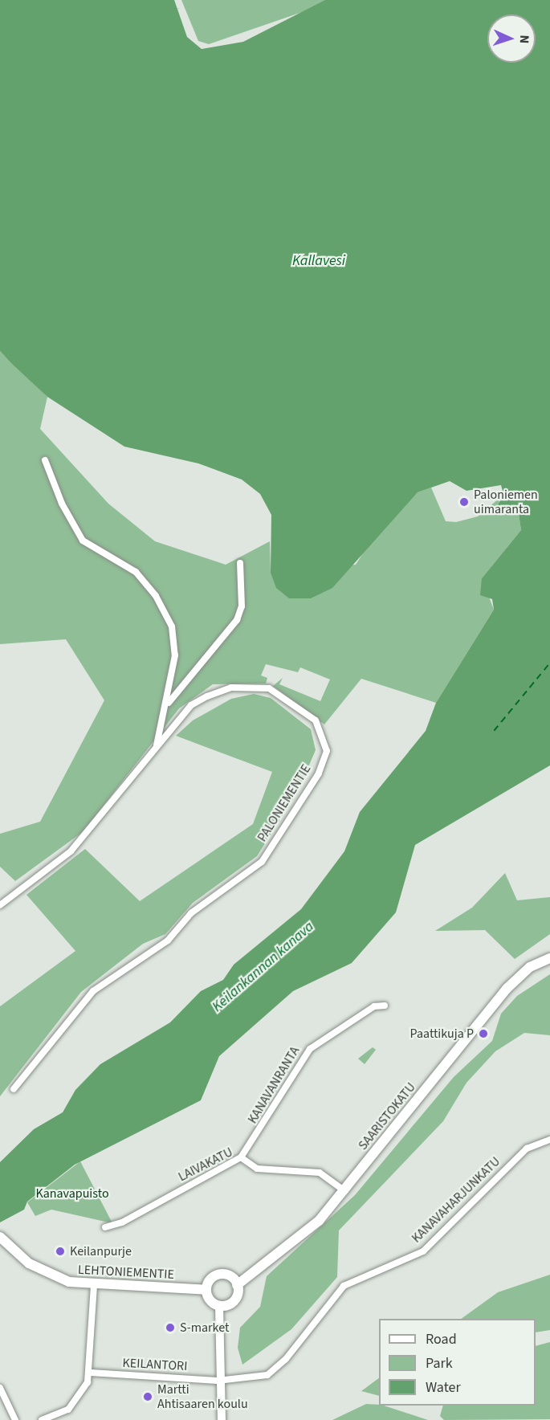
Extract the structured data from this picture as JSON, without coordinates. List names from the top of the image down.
{
  "streets": {
    "main road": ["SAARISTOKATU", "LEHTONIEMENTIE"],
    "street": [
      "PALONIEMENTIE",
      "KANAVANRANTA",
      "LAIVAKATU",
      "KANAVAHARJUNKATU",
      "KEILANTORI"
    ]
  },
  "crossings": [
    ["KANAVANRANTA", "LAIVAKATU"],
    ["SAARISTOKATU", "LAIVAKATU"],
    ["SAARISTOKATU", "LEHTONIEMENTIE"],
    ["KANAVAHARJUNKATU", "KEILANTORI"]
  ],
  "water": ["Kallavesi", "Keilankannan kanava"],
  "parks": ["Kanavapuisto"],
  "places": [
    "Paloniemen uimaranta",
    "Paattikuja P",
    "Keilanpurje",
    "S-market",
    "Martti Ahtisaaren koulu"
  ],
  "legend": ["Road", "Park", "Water"],
  "north": "right"
}
